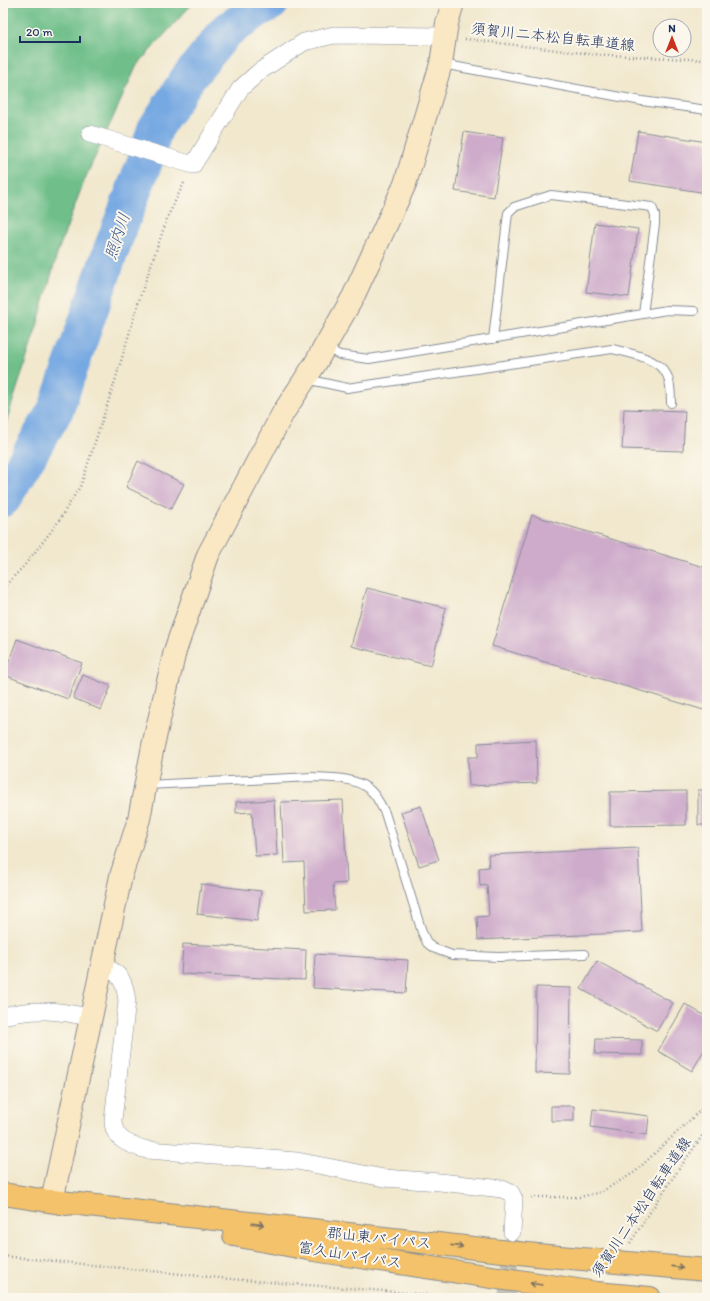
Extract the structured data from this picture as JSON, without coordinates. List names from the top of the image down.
{
  "streets": {
    "highway": ["郡山東バイパス", "富久山バイパス"],
    "path": ["須賀川二本松自転車道線"]
  },
  "crossings": [
    ["郡山東バイパス", "富久山バイパス"]
  ],
  "one_way": ["郡山東バイパス", "富久山バイパス"],
  "water": ["照内川"],
  "scale_bar": "20 m",
  "north": "top"
}
